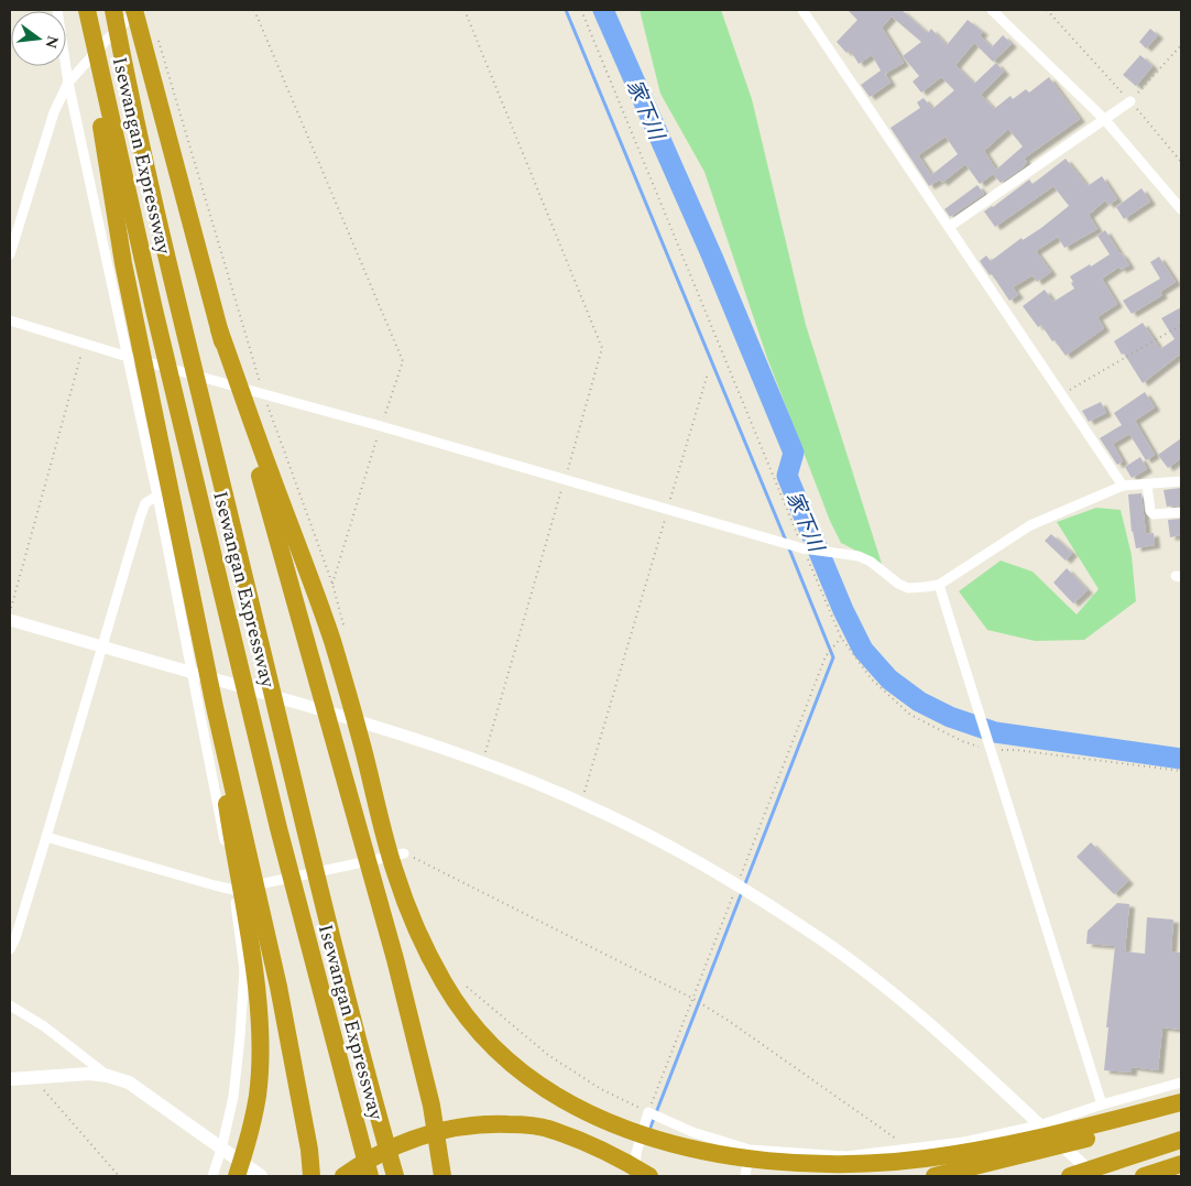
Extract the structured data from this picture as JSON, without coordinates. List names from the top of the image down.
{
  "streets": {
    "highway": ["Isewangan Expressway"]
  },
  "water": ["家下川"],
  "north": "right"
}
